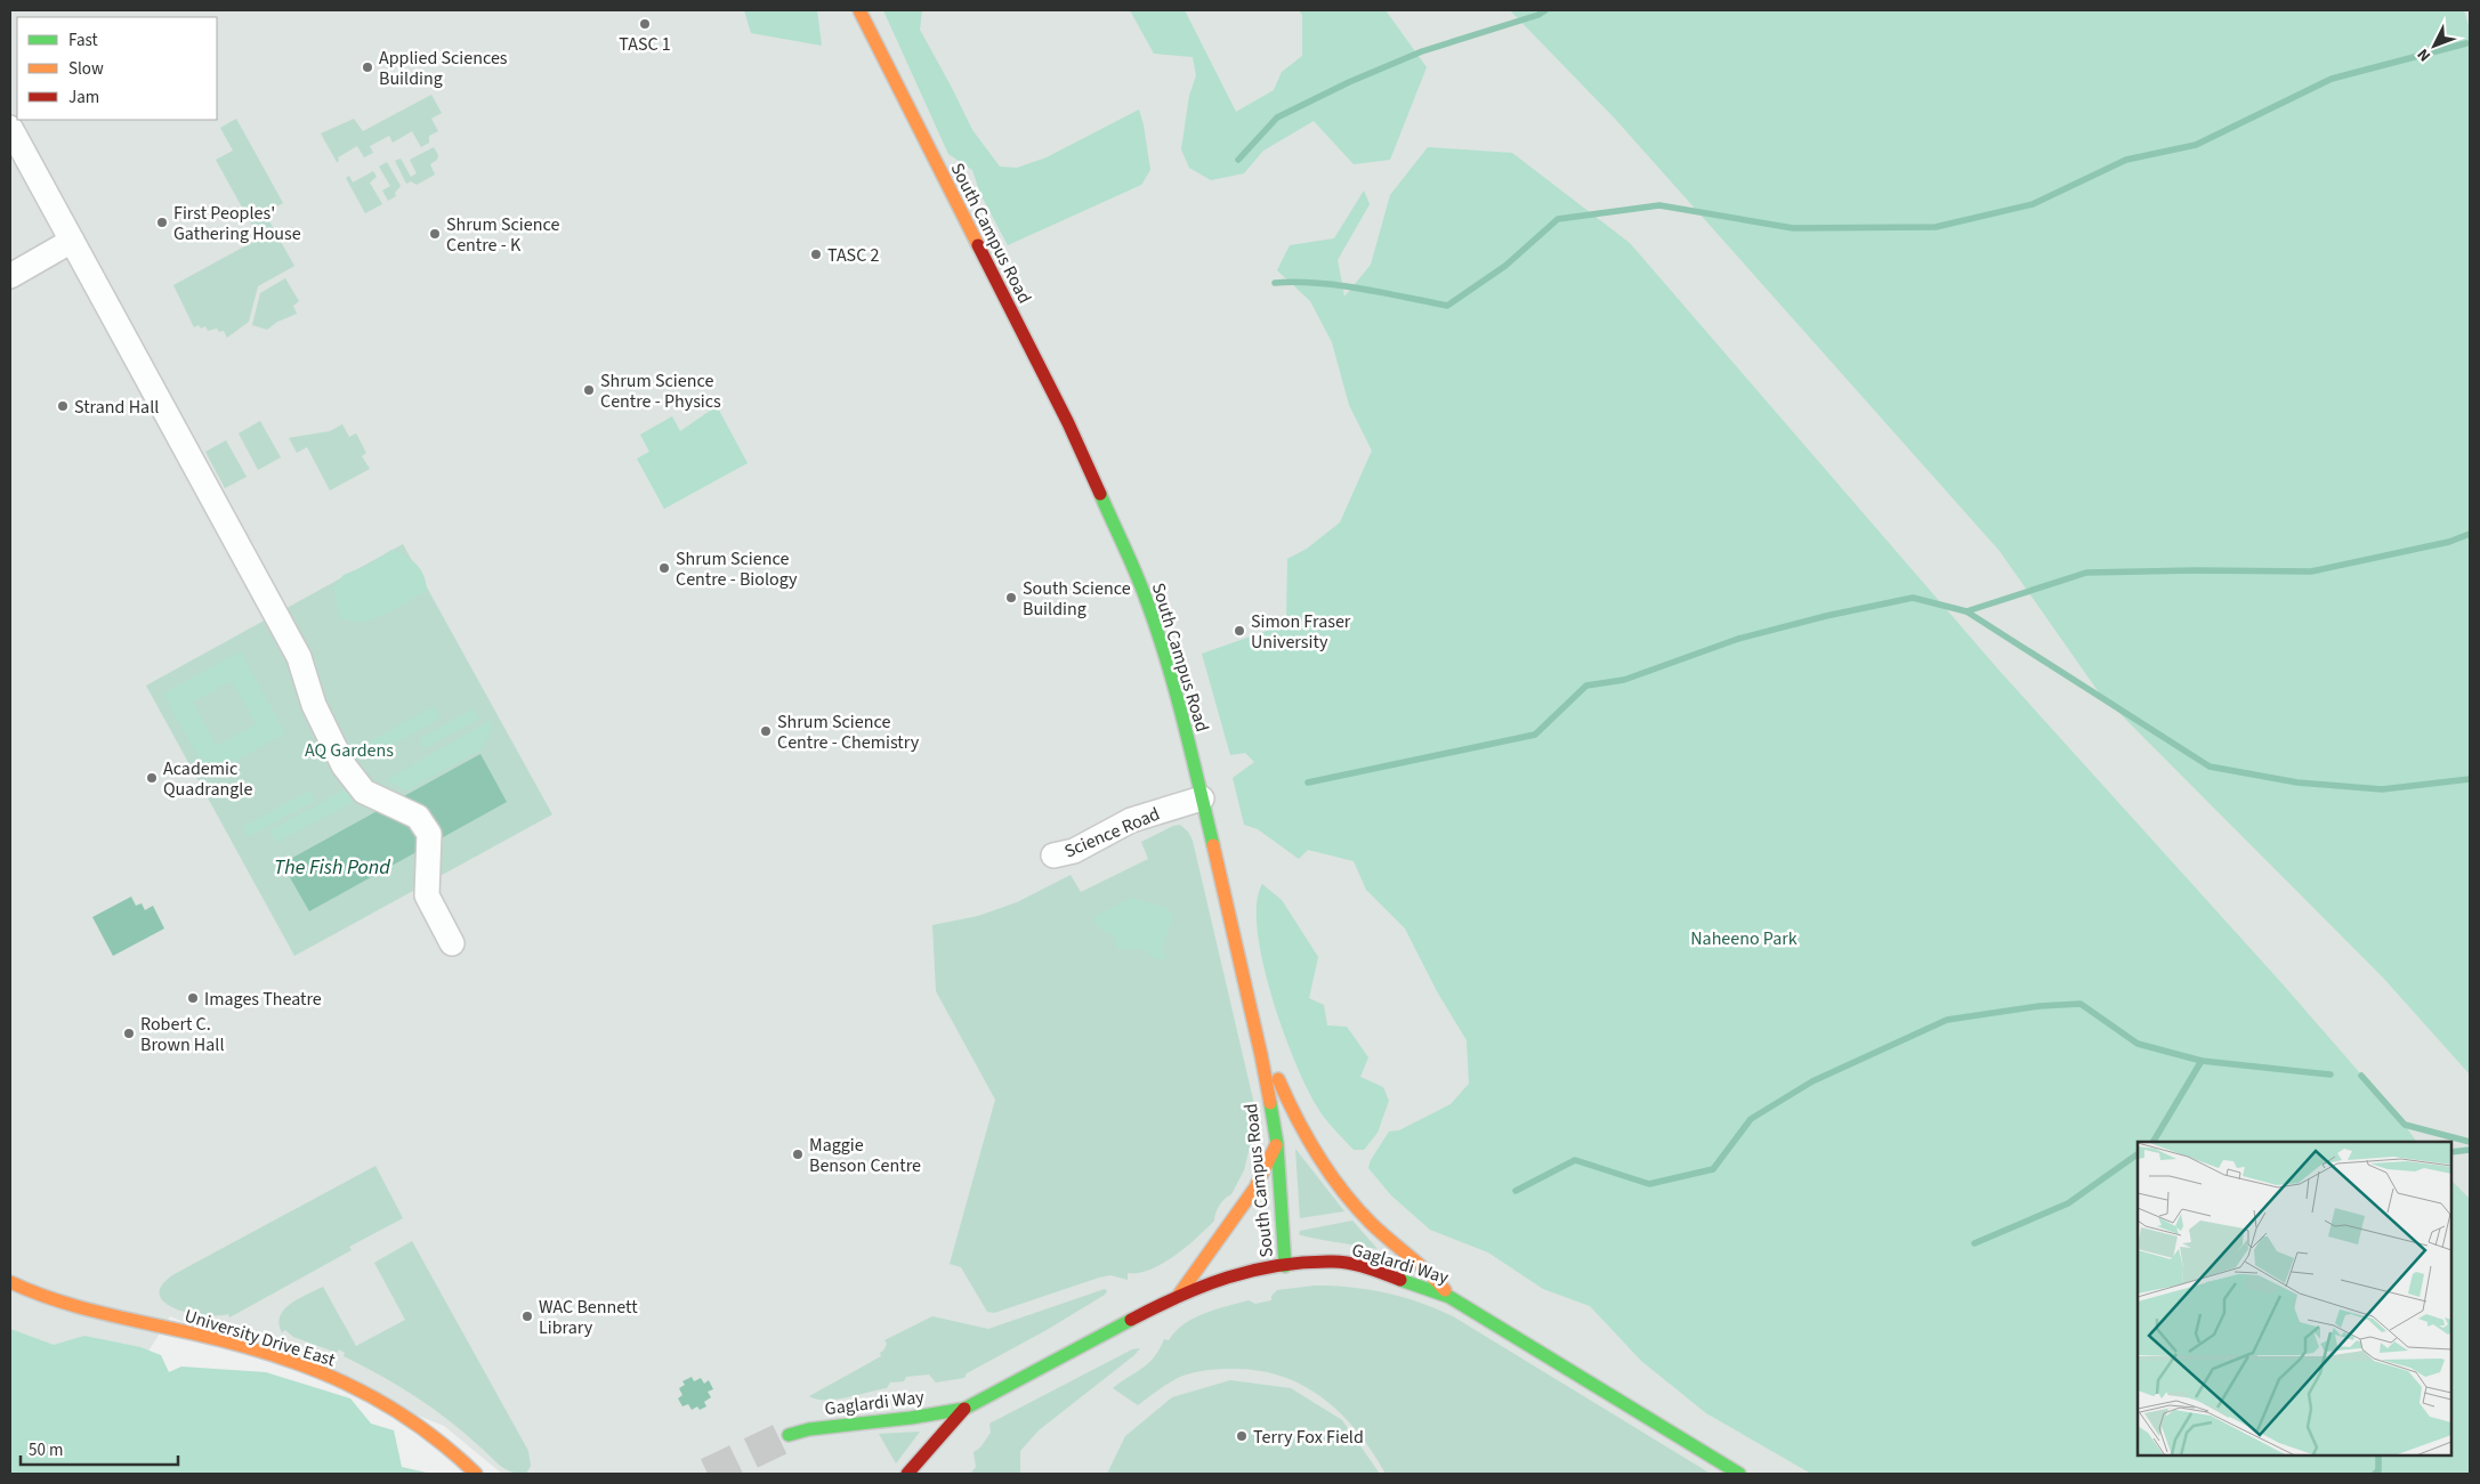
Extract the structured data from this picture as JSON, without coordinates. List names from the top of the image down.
{
  "streets": {
    "street": [
      "South Campus Road",
      "Science Road",
      "Gaglardi Way",
      "University Drive East"
    ]
  },
  "crossings": [
    ["South Campus Road", "Science Road"],
    ["South Campus Road", "Gaglardi Way"]
  ],
  "water": ["The Fish Pond"],
  "parks": ["AQ Gardens", "Naheeno Park"],
  "places": [
    "TASC 1",
    "Applied Sciences Building",
    "First Peoples' Gathering House",
    "Shrum Science Centre - K",
    "TASC 2",
    "Shrum Science Centre - Physics",
    "Strand Hall",
    "Shrum Science Centre - Biology",
    "South Science Building",
    "Simon Fraser University",
    "Shrum Science Centre - Chemistry",
    "Academic Quadrangle",
    "Images Theatre",
    "Robert C. Brown Hall",
    "Maggie Benson Centre",
    "WAC Bennett Library",
    "Terry Fox Field"
  ],
  "legend": ["Fast", "Slow", "Jam"],
  "scale_bar": "50 m",
  "north": "bottom left"
}
